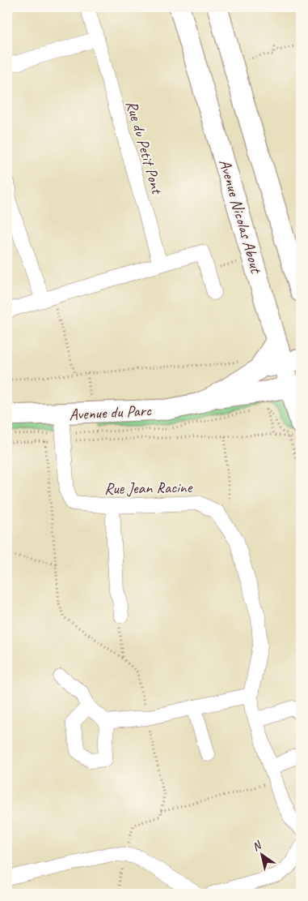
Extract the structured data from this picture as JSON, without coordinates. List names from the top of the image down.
{
  "streets": {
    "main road": ["Avenue Nicolas About", "Avenue du Parc"],
    "street": ["Rue du Petit Pont", "Rue Jean Racine"]
  },
  "crossings": [
    ["Avenue Nicolas About", "Avenue du Parc"],
    ["Avenue du Parc", "Rue Jean Racine"]
  ],
  "north": "top left"
}
